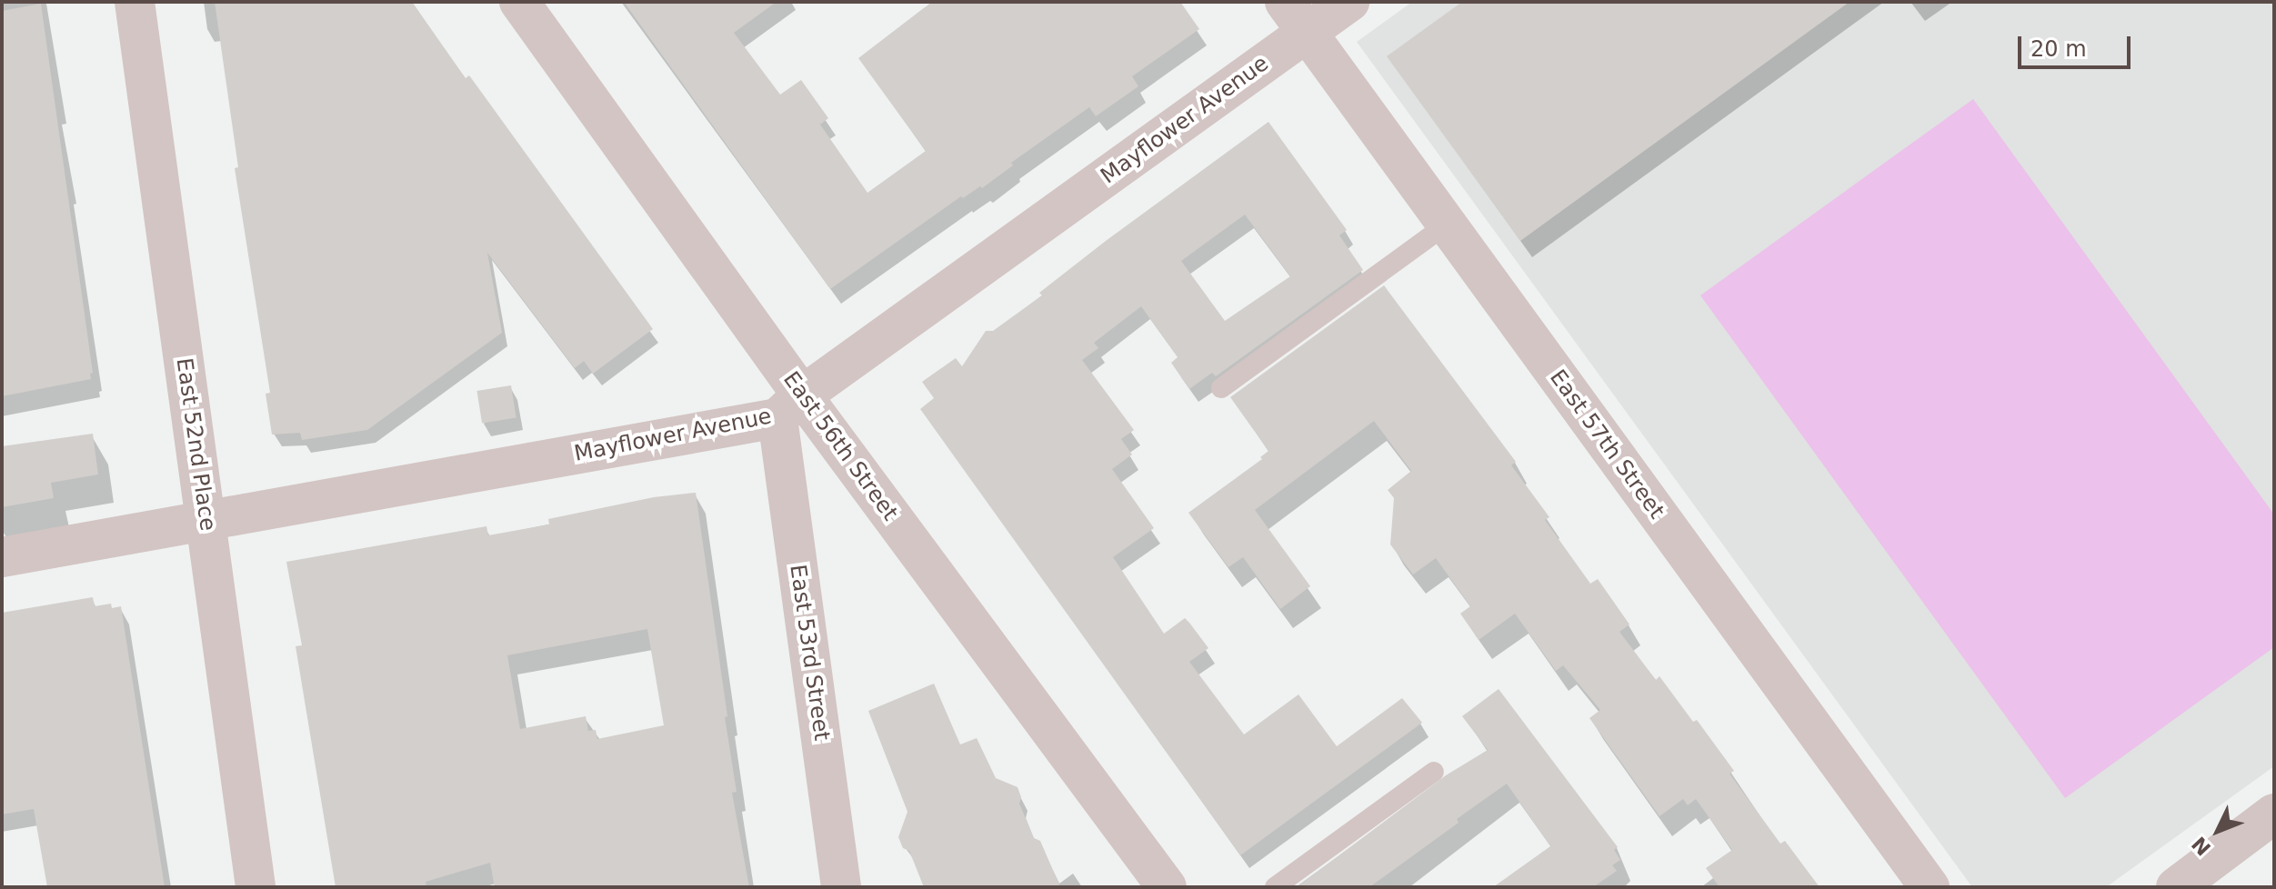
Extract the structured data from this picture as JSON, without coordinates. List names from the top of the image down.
{
  "streets": {
    "street": [
      "Mayflower Avenue",
      "East 52nd Place",
      "East 57th Street",
      "East 56th Street",
      "East 53rd Street"
    ]
  },
  "crossings": [
    ["Mayflower Avenue", "East 52nd Place"],
    ["Mayflower Avenue", "East 57th Street"],
    ["Mayflower Avenue", "East 56th Street"],
    ["Mayflower Avenue", "East 53rd Street"],
    ["East 56th Street", "East 53rd Street"]
  ],
  "scale_bar": "20 m",
  "north": "bottom left"
}
